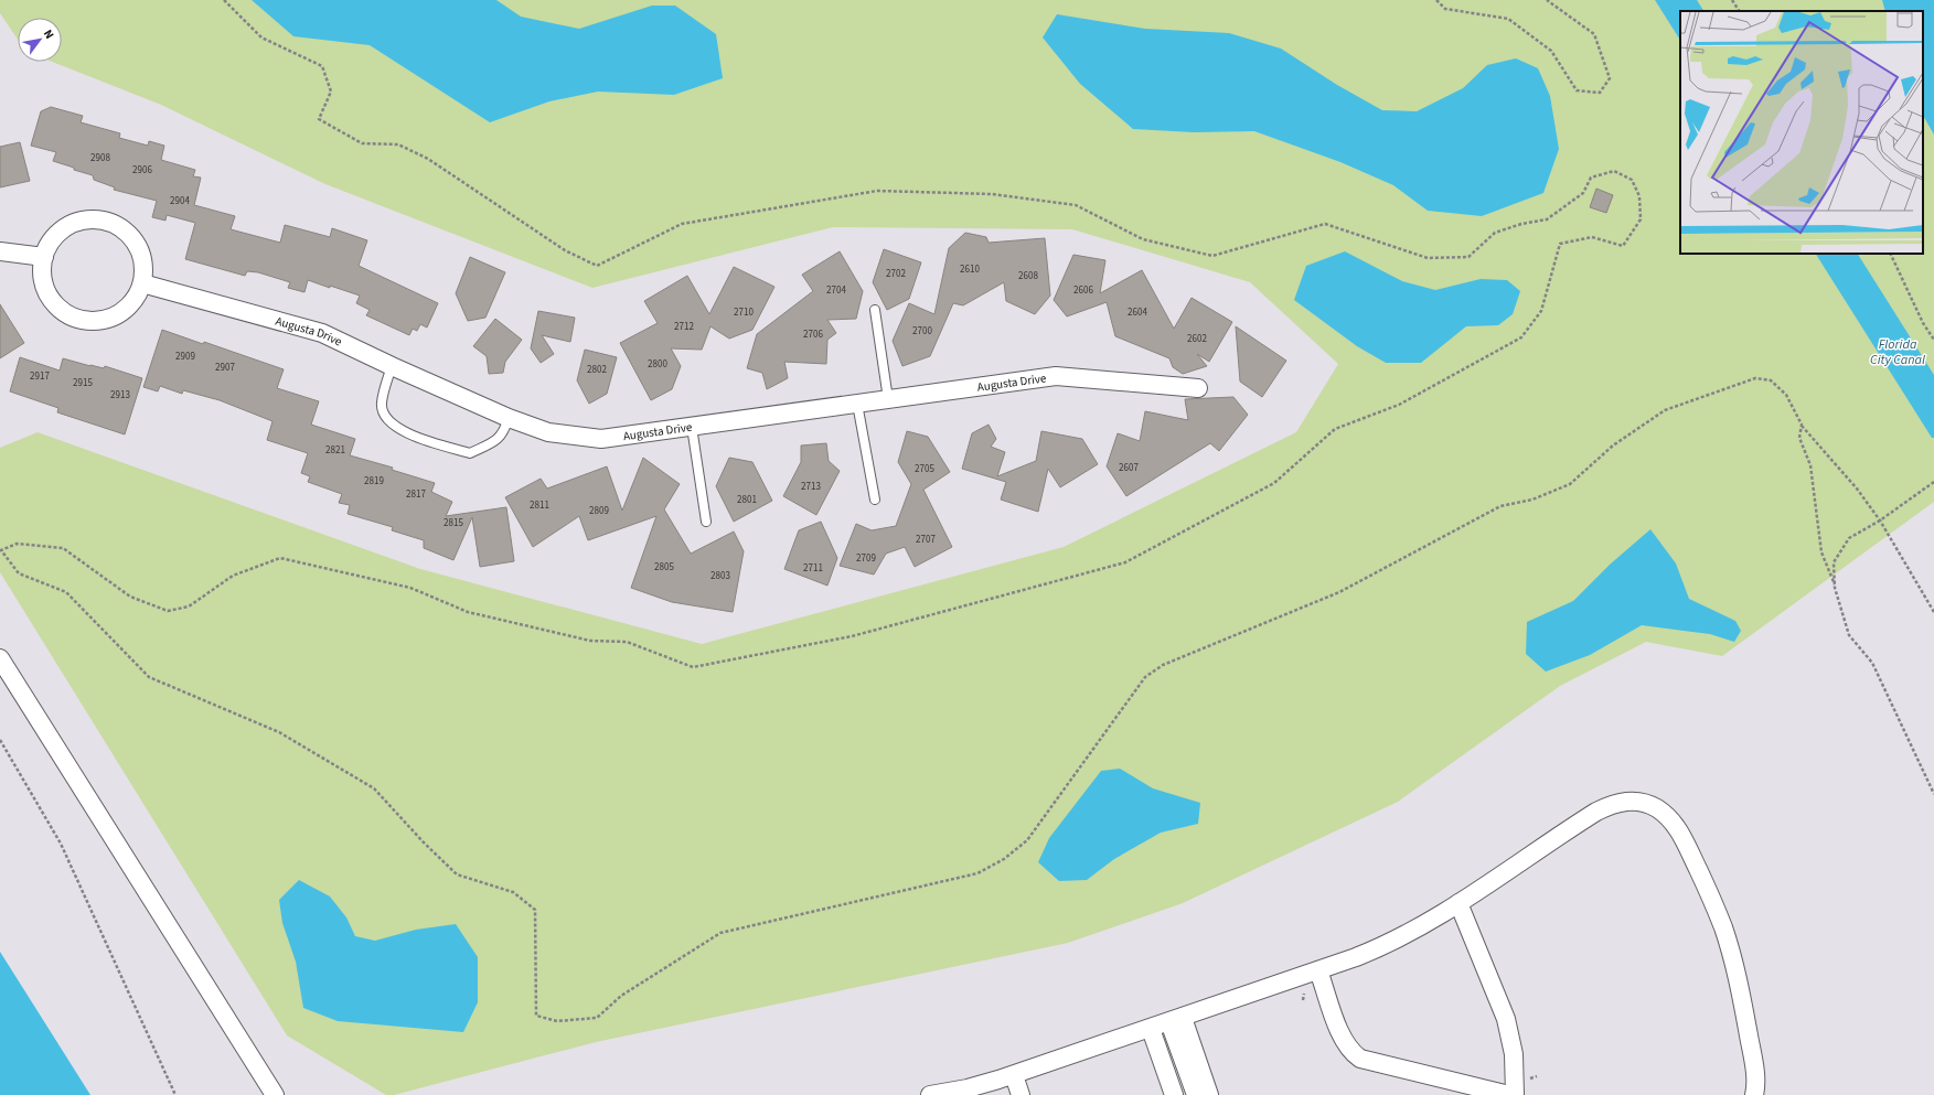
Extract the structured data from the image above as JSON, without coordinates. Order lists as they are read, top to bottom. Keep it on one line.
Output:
{"streets":{"street":["Augusta Drive"]},"water":["Florida City Canal"],"house_numbers":["2908","2906","2904","2610","2702","2608","2704","2606","2710","2604","2712","2700","2706","2602","2909","2800","2907","2802","2917","2915","2913","2821","2607","2705","2819","2713","2817","2801","2811","2809","2815","2707","2709","2805","2711","2803"],"north":"top right"}
